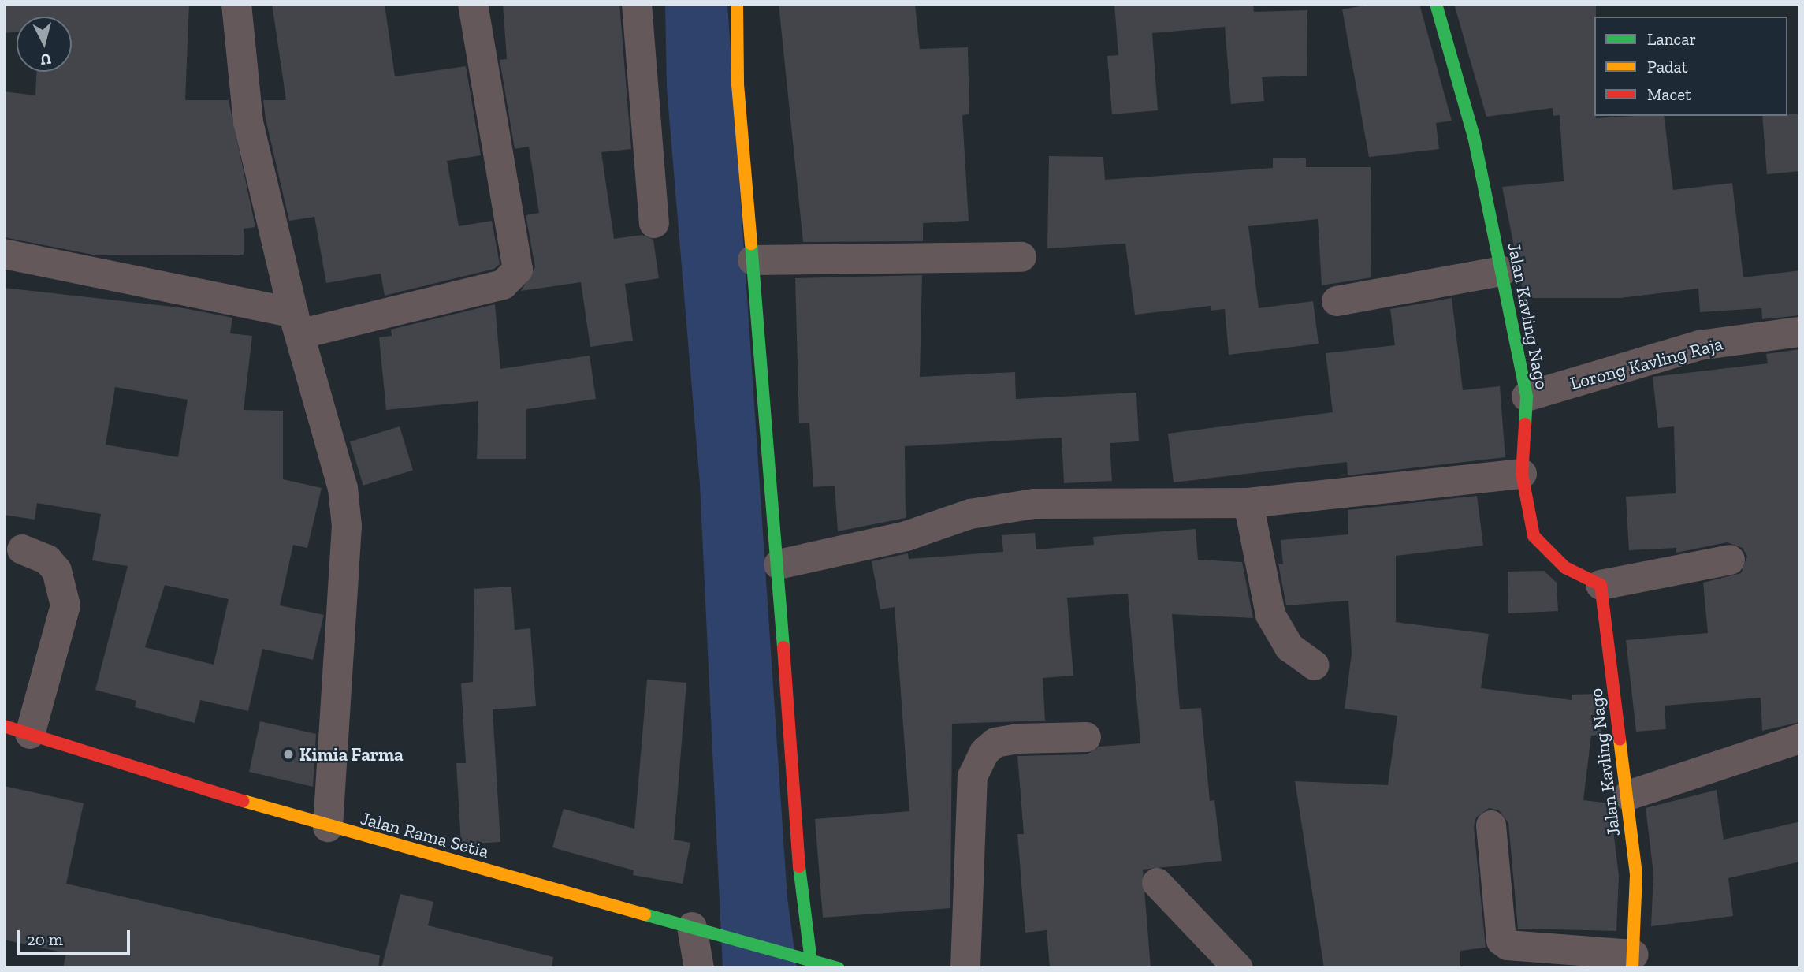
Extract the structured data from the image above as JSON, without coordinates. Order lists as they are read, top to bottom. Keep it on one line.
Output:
{"streets":{"street":["Jalan Kavling Nago","Lorong Kavling Raja","Jalan Rama Setia"]},"crossings":[["Jalan Kavling Nago","Lorong Kavling Raja"]],"places":["Kimia Farma"],"legend":["Lancar","Padat","Macet"],"scale_bar":"20 m","north":"bottom"}
